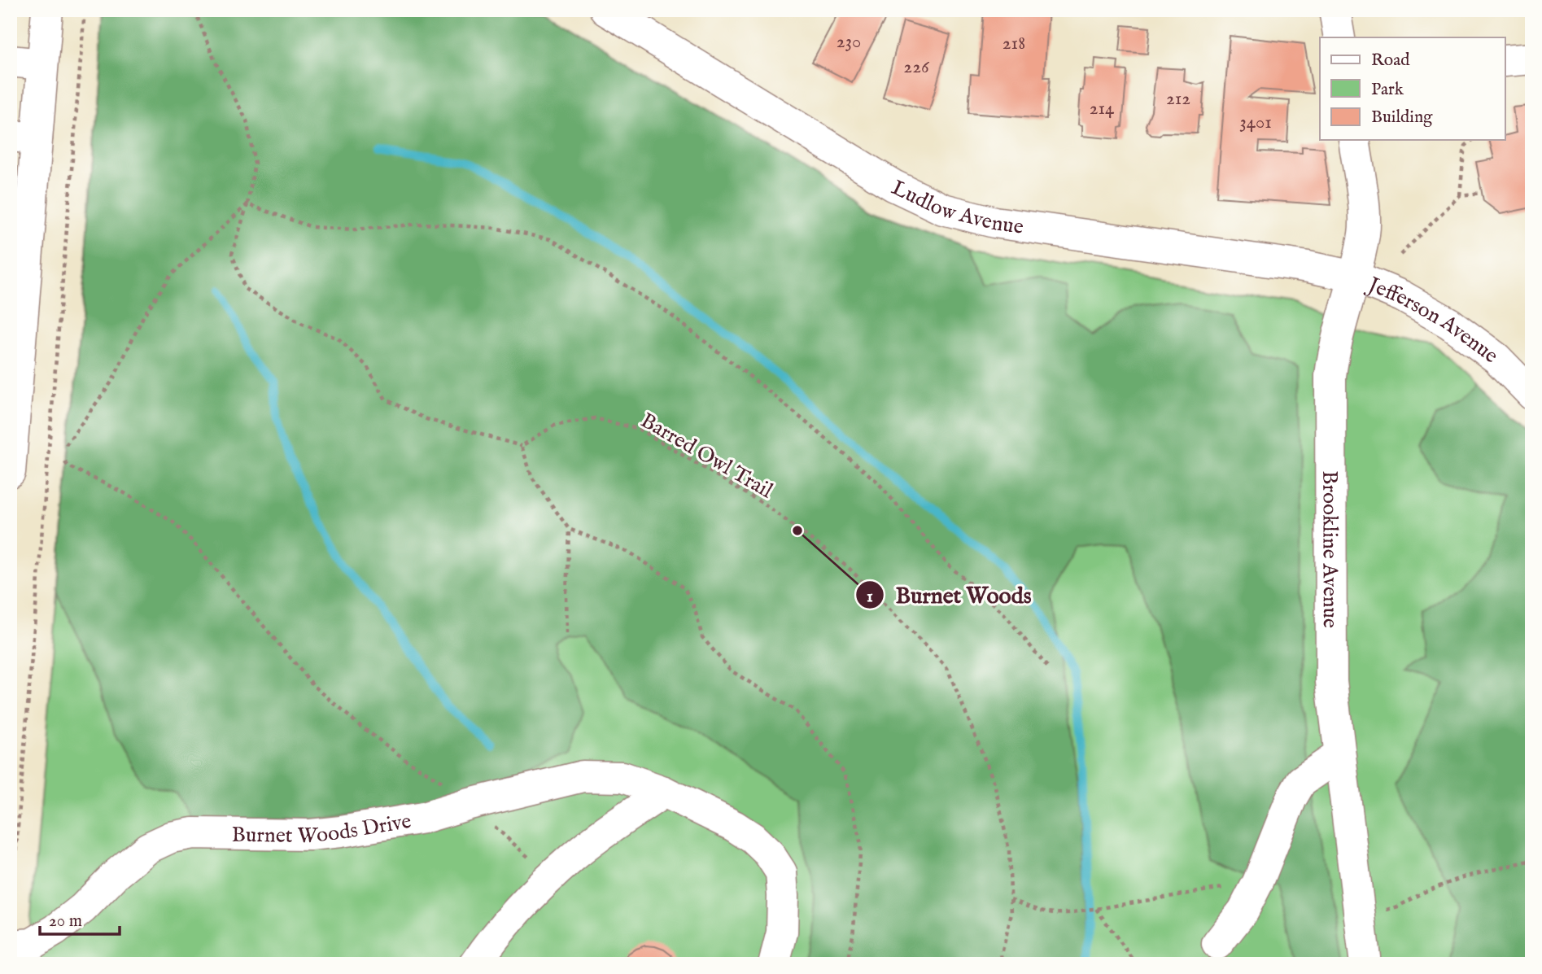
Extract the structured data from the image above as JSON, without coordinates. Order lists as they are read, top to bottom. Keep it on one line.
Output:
{"streets":{"street":["Ludlow Avenue","Jefferson Avenue","Brookline Avenue","Burnet Woods Drive"],"path":["Barred Owl Trail"]},"crossings":[["Ludlow Avenue","Jefferson Avenue"],["Ludlow Avenue","Brookline Avenue"],["Jefferson Avenue","Brookline Avenue"]],"places":["Burnet Woods"],"house_numbers":["230","218","226","212","214","3401"],"legend":["Road","Park","Building"],"scale_bar":"20 m"}
